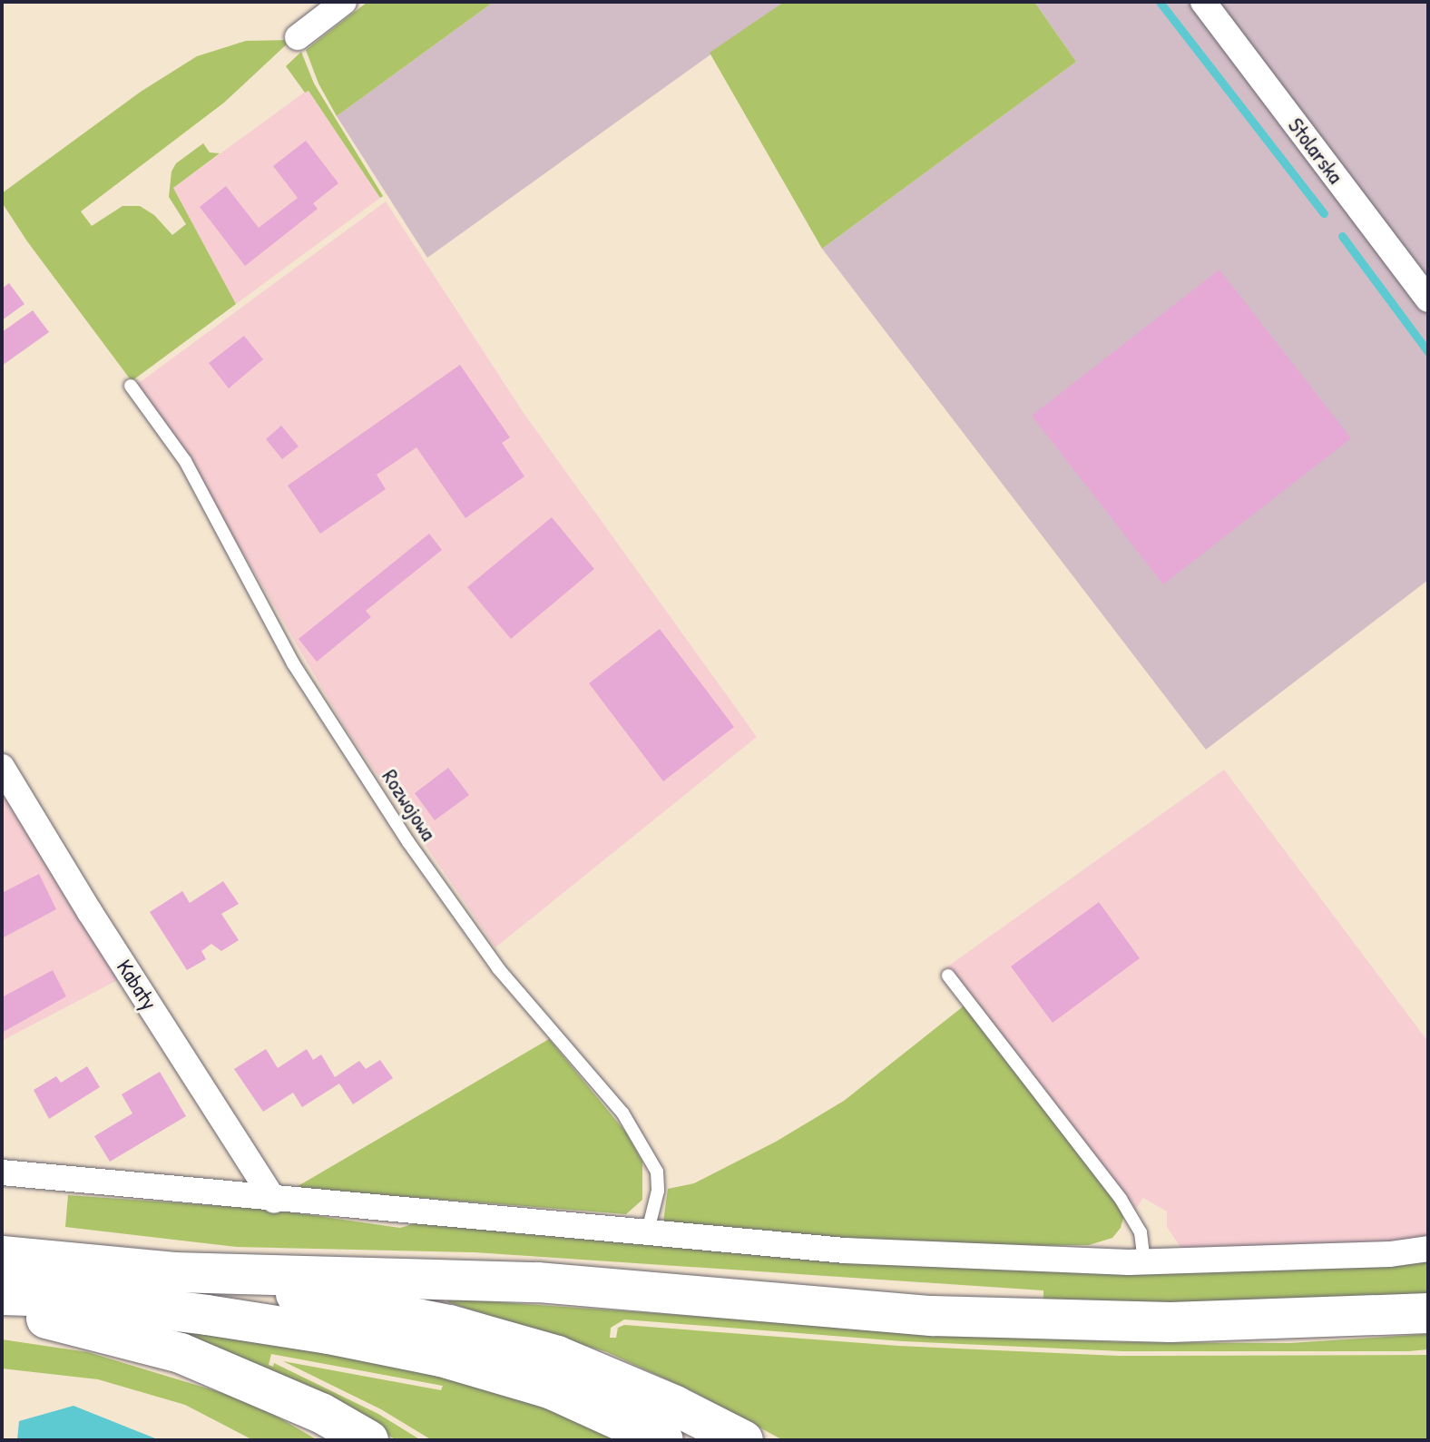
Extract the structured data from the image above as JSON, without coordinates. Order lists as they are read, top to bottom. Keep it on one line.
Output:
{"streets":{"street":["Stolarska","Kabaty"],"lane":["Rozwojowa"]}}
